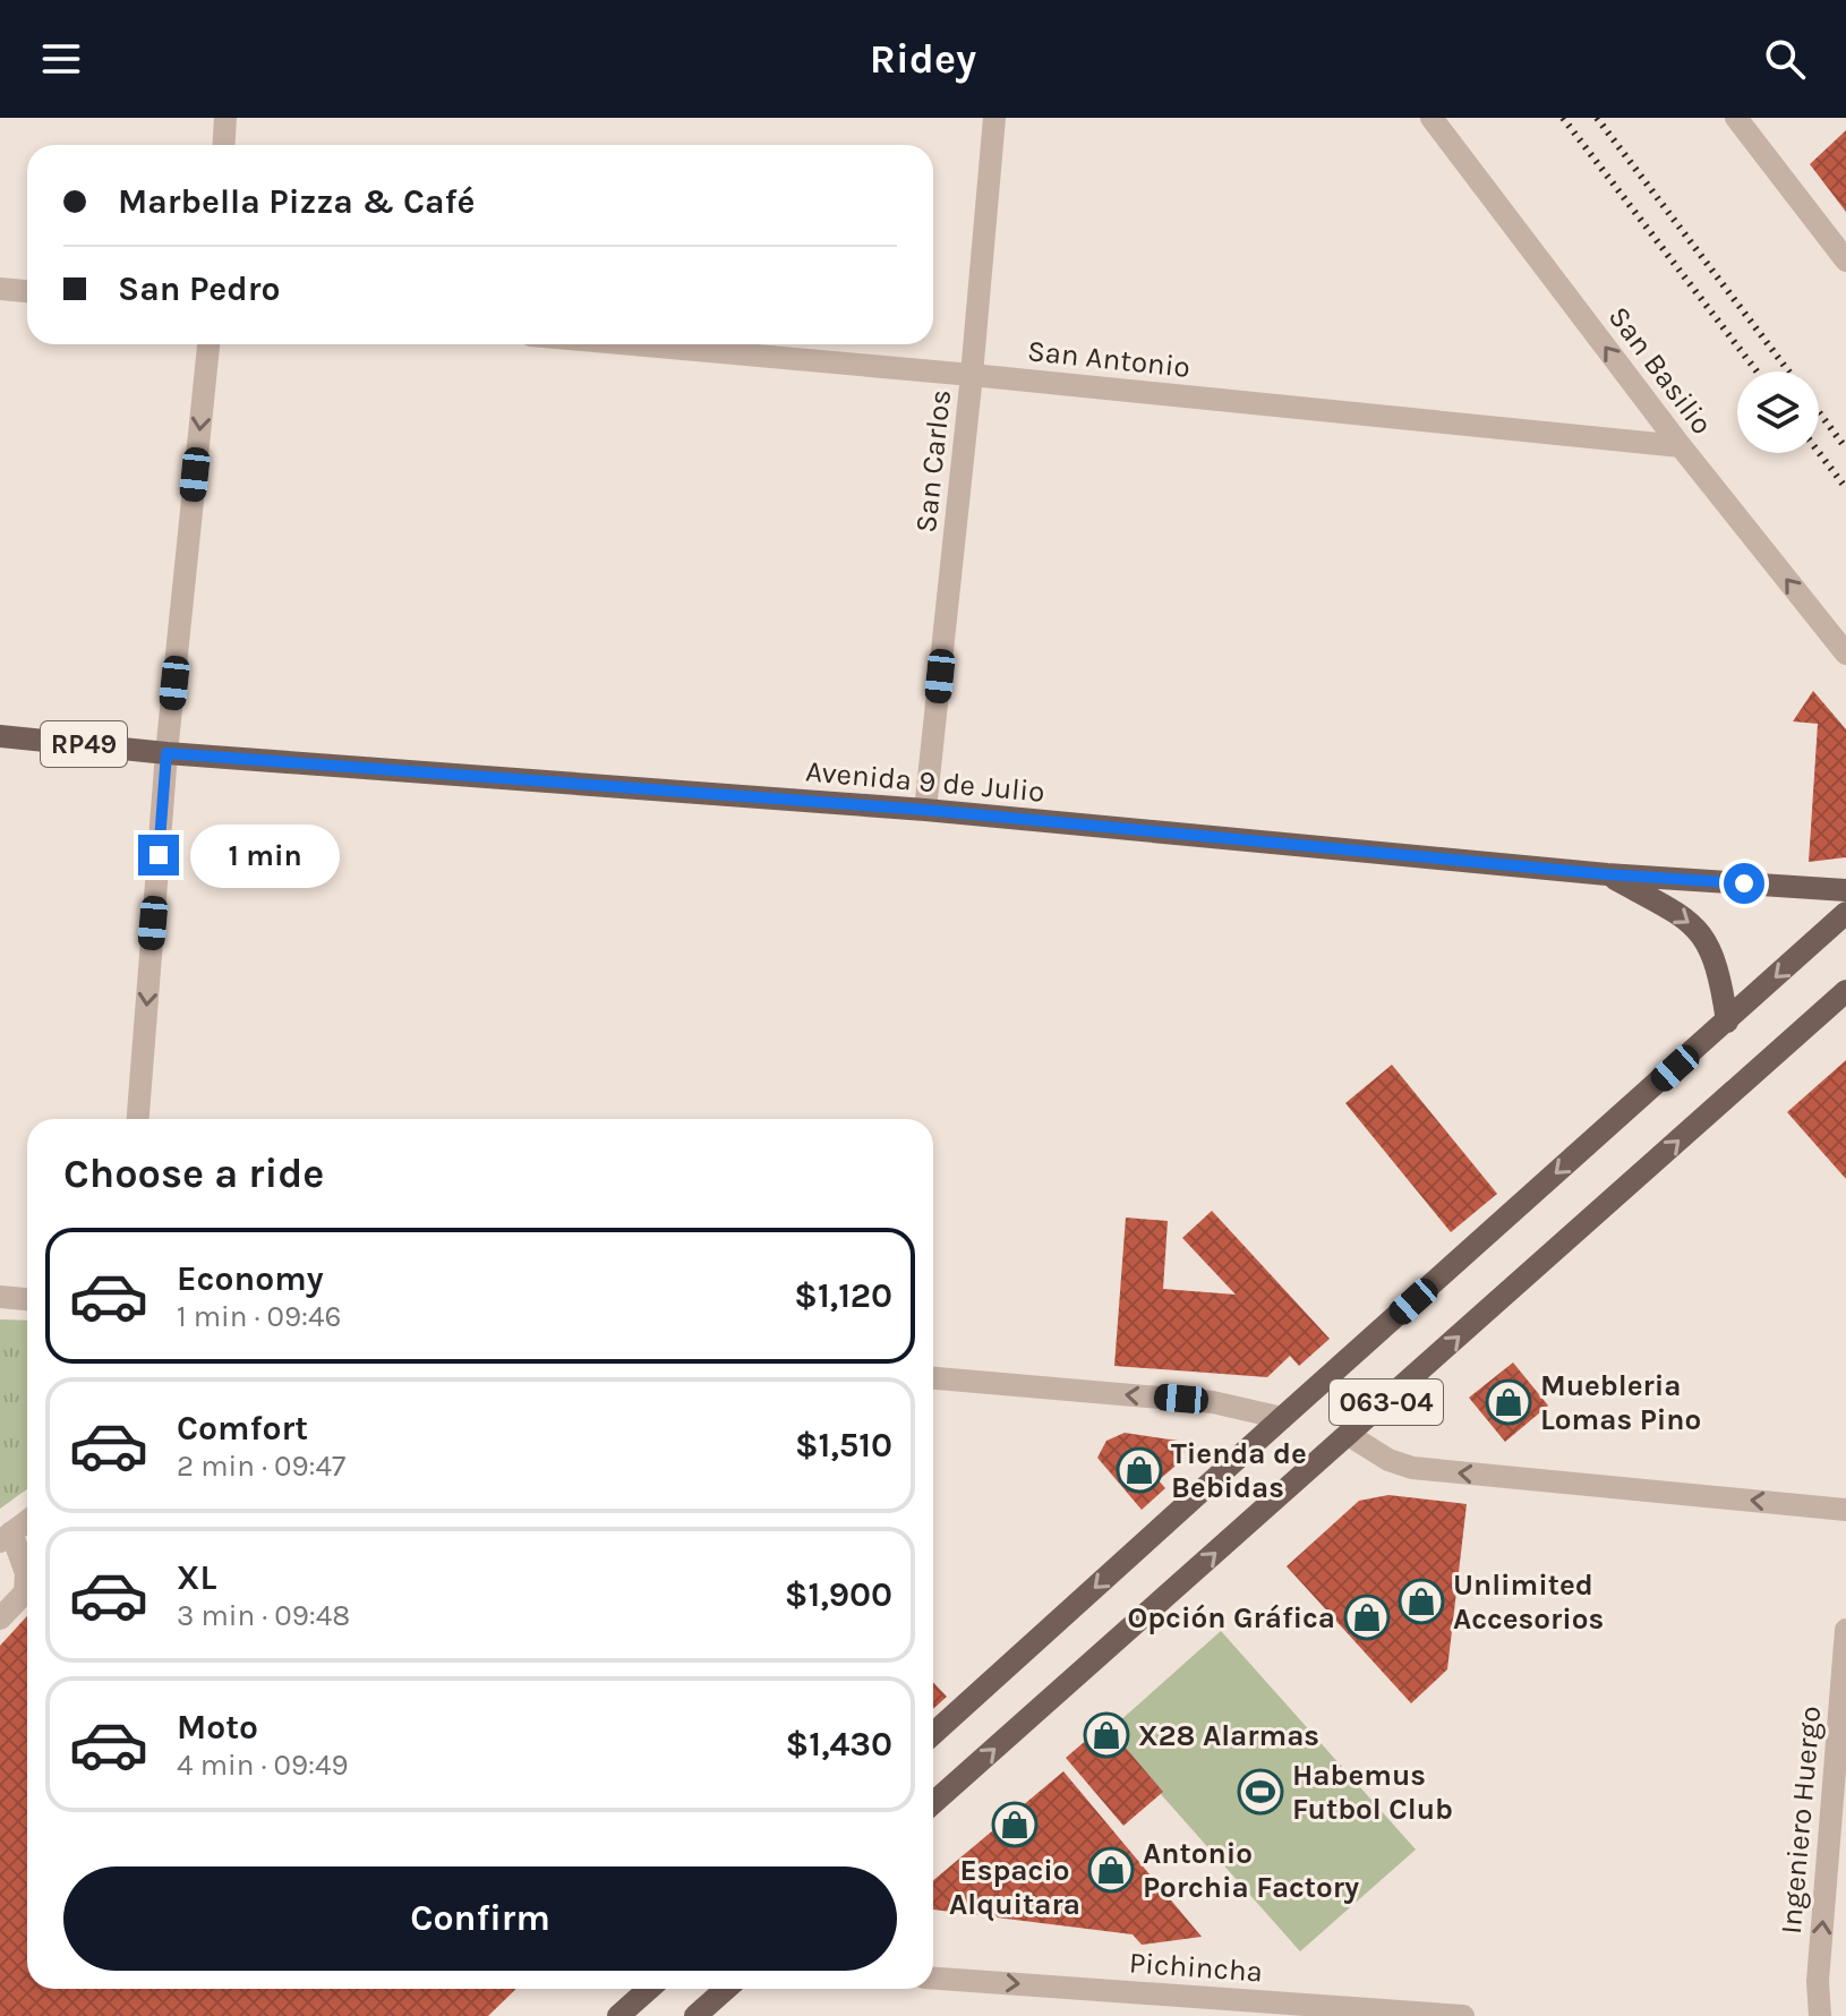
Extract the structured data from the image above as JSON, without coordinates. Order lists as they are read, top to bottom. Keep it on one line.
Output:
{"streets":{"main road":["RP49","Avenida 9 de Julio","063-04"],"street":["San Antonio","San Basilio","San Carlos","Ingeniero Huergo","Pichincha"]},"crossings":[["San Antonio","San Basilio"],["San Antonio","San Carlos"],["San Carlos","Avenida 9 de Julio"],["RP49","Avenida 9 de Julio"],["RP49","063-04"]],"one_way":["San Basilio","Ingeniero Huergo","Pichincha"],"places":{"shop":["Muebleria Lomas Pino","Tienda de Bebidas","Unlimited Accesorios","Opción Gráfica","X28 Alarmas","Espacio Alquitara","Antonio Porchia Factory"],"sports":["Habemus Futbol Club"]},"page":{"header":"Ridey","banner":["Marbella Pizza & Café","San Pedro"],"bubble":"1 min","heading":"Choose a ride","list":[{"name":"Economy","note":"1 min · 09:46","value":"$1,120"},{"name":"Comfort","note":"2 min · 09:47","value":"$1,510"},{"name":"XL","note":"3 min · 09:48","value":"$1,900"},{"name":"Moto","note":"4 min · 09:49","value":"$1,430"}],"buttons":"Confirm"}}
